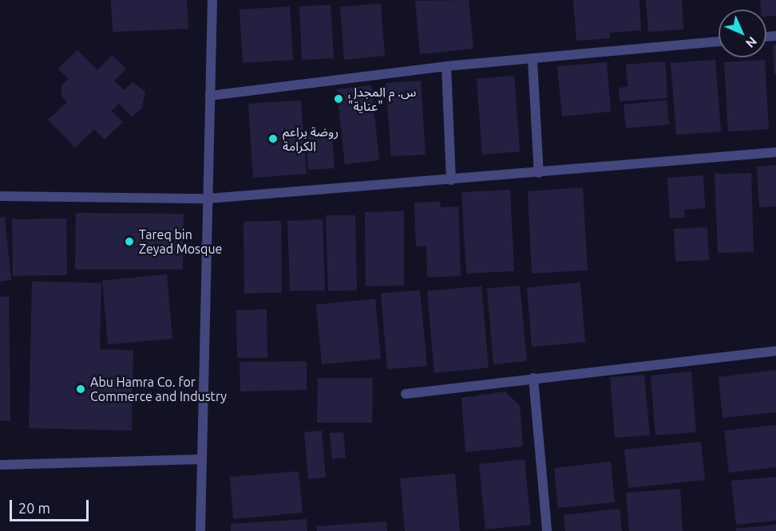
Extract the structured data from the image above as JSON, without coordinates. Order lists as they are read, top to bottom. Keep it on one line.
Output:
{"places":["س. م المجدل \"عناية\"","روضة براعم الكرامة","Tareq bin Zeyad Mosque","Abu Hamra Co. for Commerce and Industry"],"scale_bar":"20 m","north":"bottom right"}
